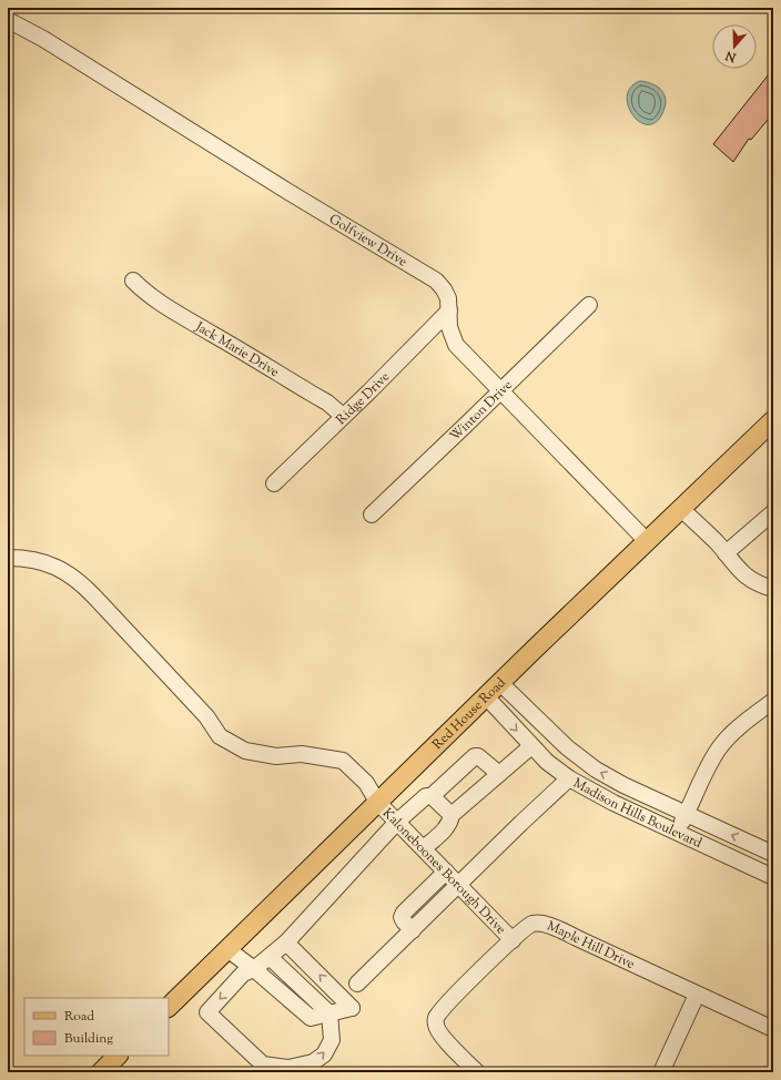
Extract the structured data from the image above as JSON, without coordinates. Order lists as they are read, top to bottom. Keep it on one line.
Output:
{"streets":{"main road":["Red House Road"],"street":["Golfview Drive","Jack Marie Drive","Ridge Drive","Winton Drive","Madison Hills Boulevard","Kaloneboones Borough Drive","Maple Hill Drive"]},"crossings":[["Golfview Drive","Ridge Drive"],["Golfview Drive","Winton Drive"],["Golfview Drive","Red House Road"],["Jack Marie Drive","Ridge Drive"],["Red House Road","Madison Hills Boulevard"],["Red House Road","Kaloneboones Borough Drive"],["Madison Hills Boulevard","Kaloneboones Borough Drive"],["Kaloneboones Borough Drive","Maple Hill Drive"]],"legend":["Road","Building"],"north":"bottom"}
